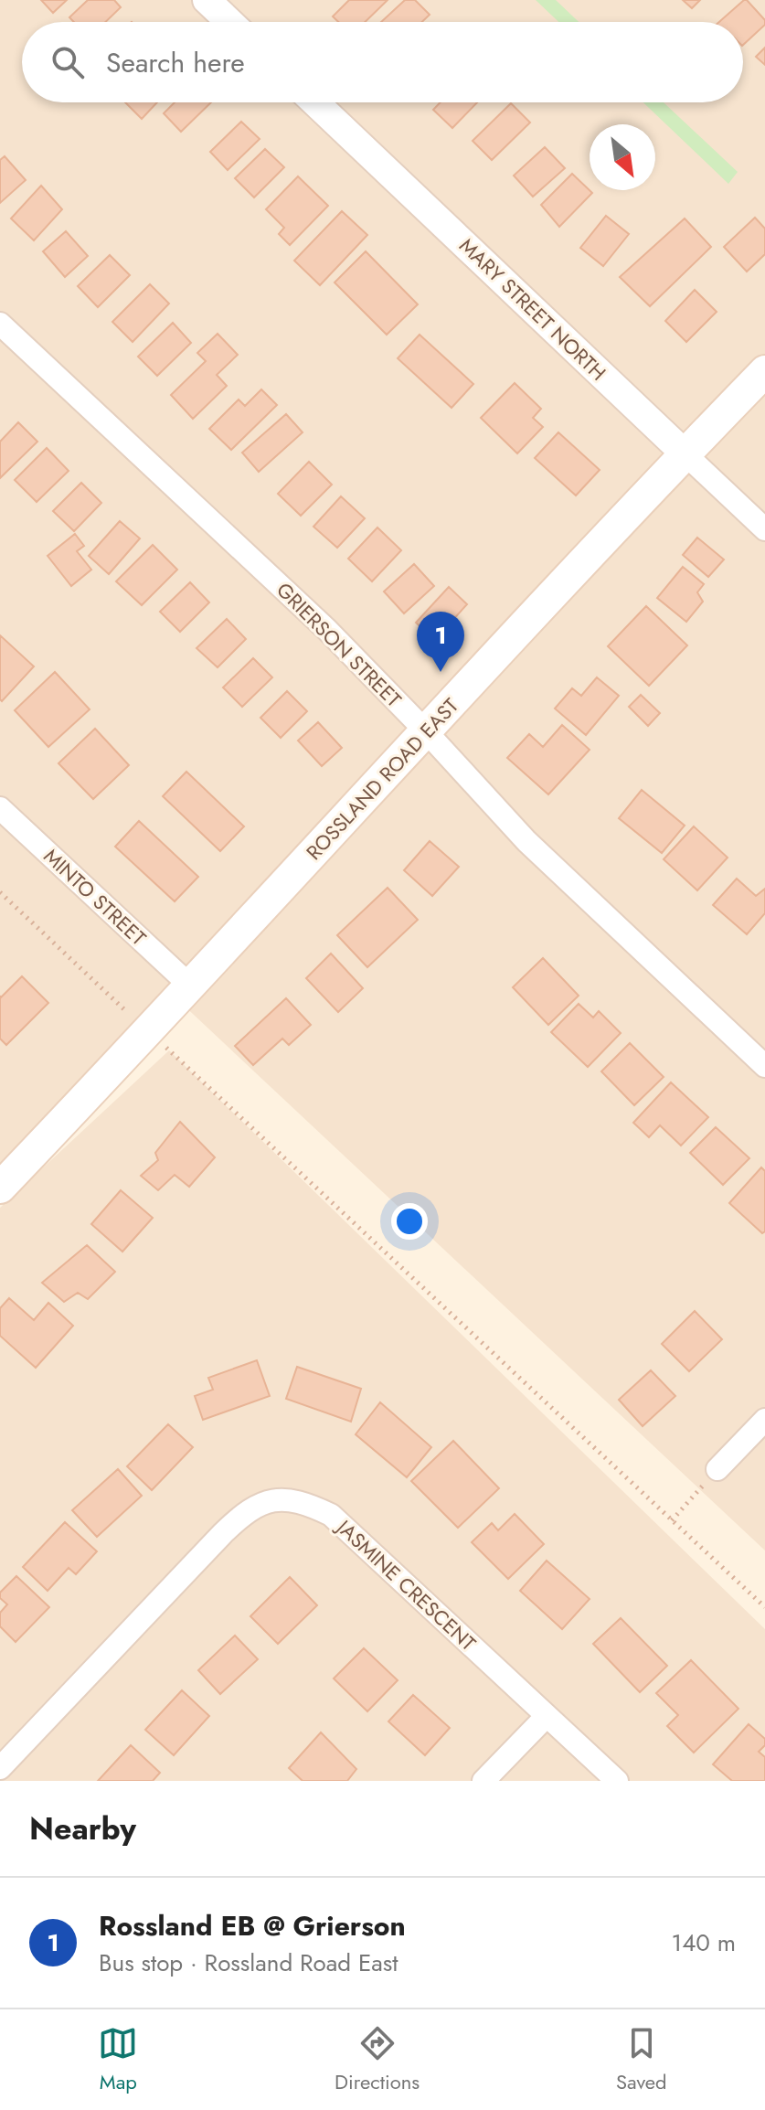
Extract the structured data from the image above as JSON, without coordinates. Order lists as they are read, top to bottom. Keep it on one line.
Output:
{"streets":{"main road":["ROSSLAND ROAD EAST"],"street":["MARY STREET NORTH","GRIERSON STREET","MINTO STREET","JASMINE CRESCENT"]},"crossings":[["MARY STREET NORTH","ROSSLAND ROAD EAST"],["GRIERSON STREET","ROSSLAND ROAD EAST"],["ROSSLAND ROAD EAST","MINTO STREET"]],"north":"bottom right","page":{"search":"Search here","pins":"1","heading":"Nearby","list":[{"mark":"1","name":"Rossland EB @ Grierson","note":"Bus stop · Rossland Road East","value":"140 m"}],"nav":["Map","Directions","Saved"]}}
